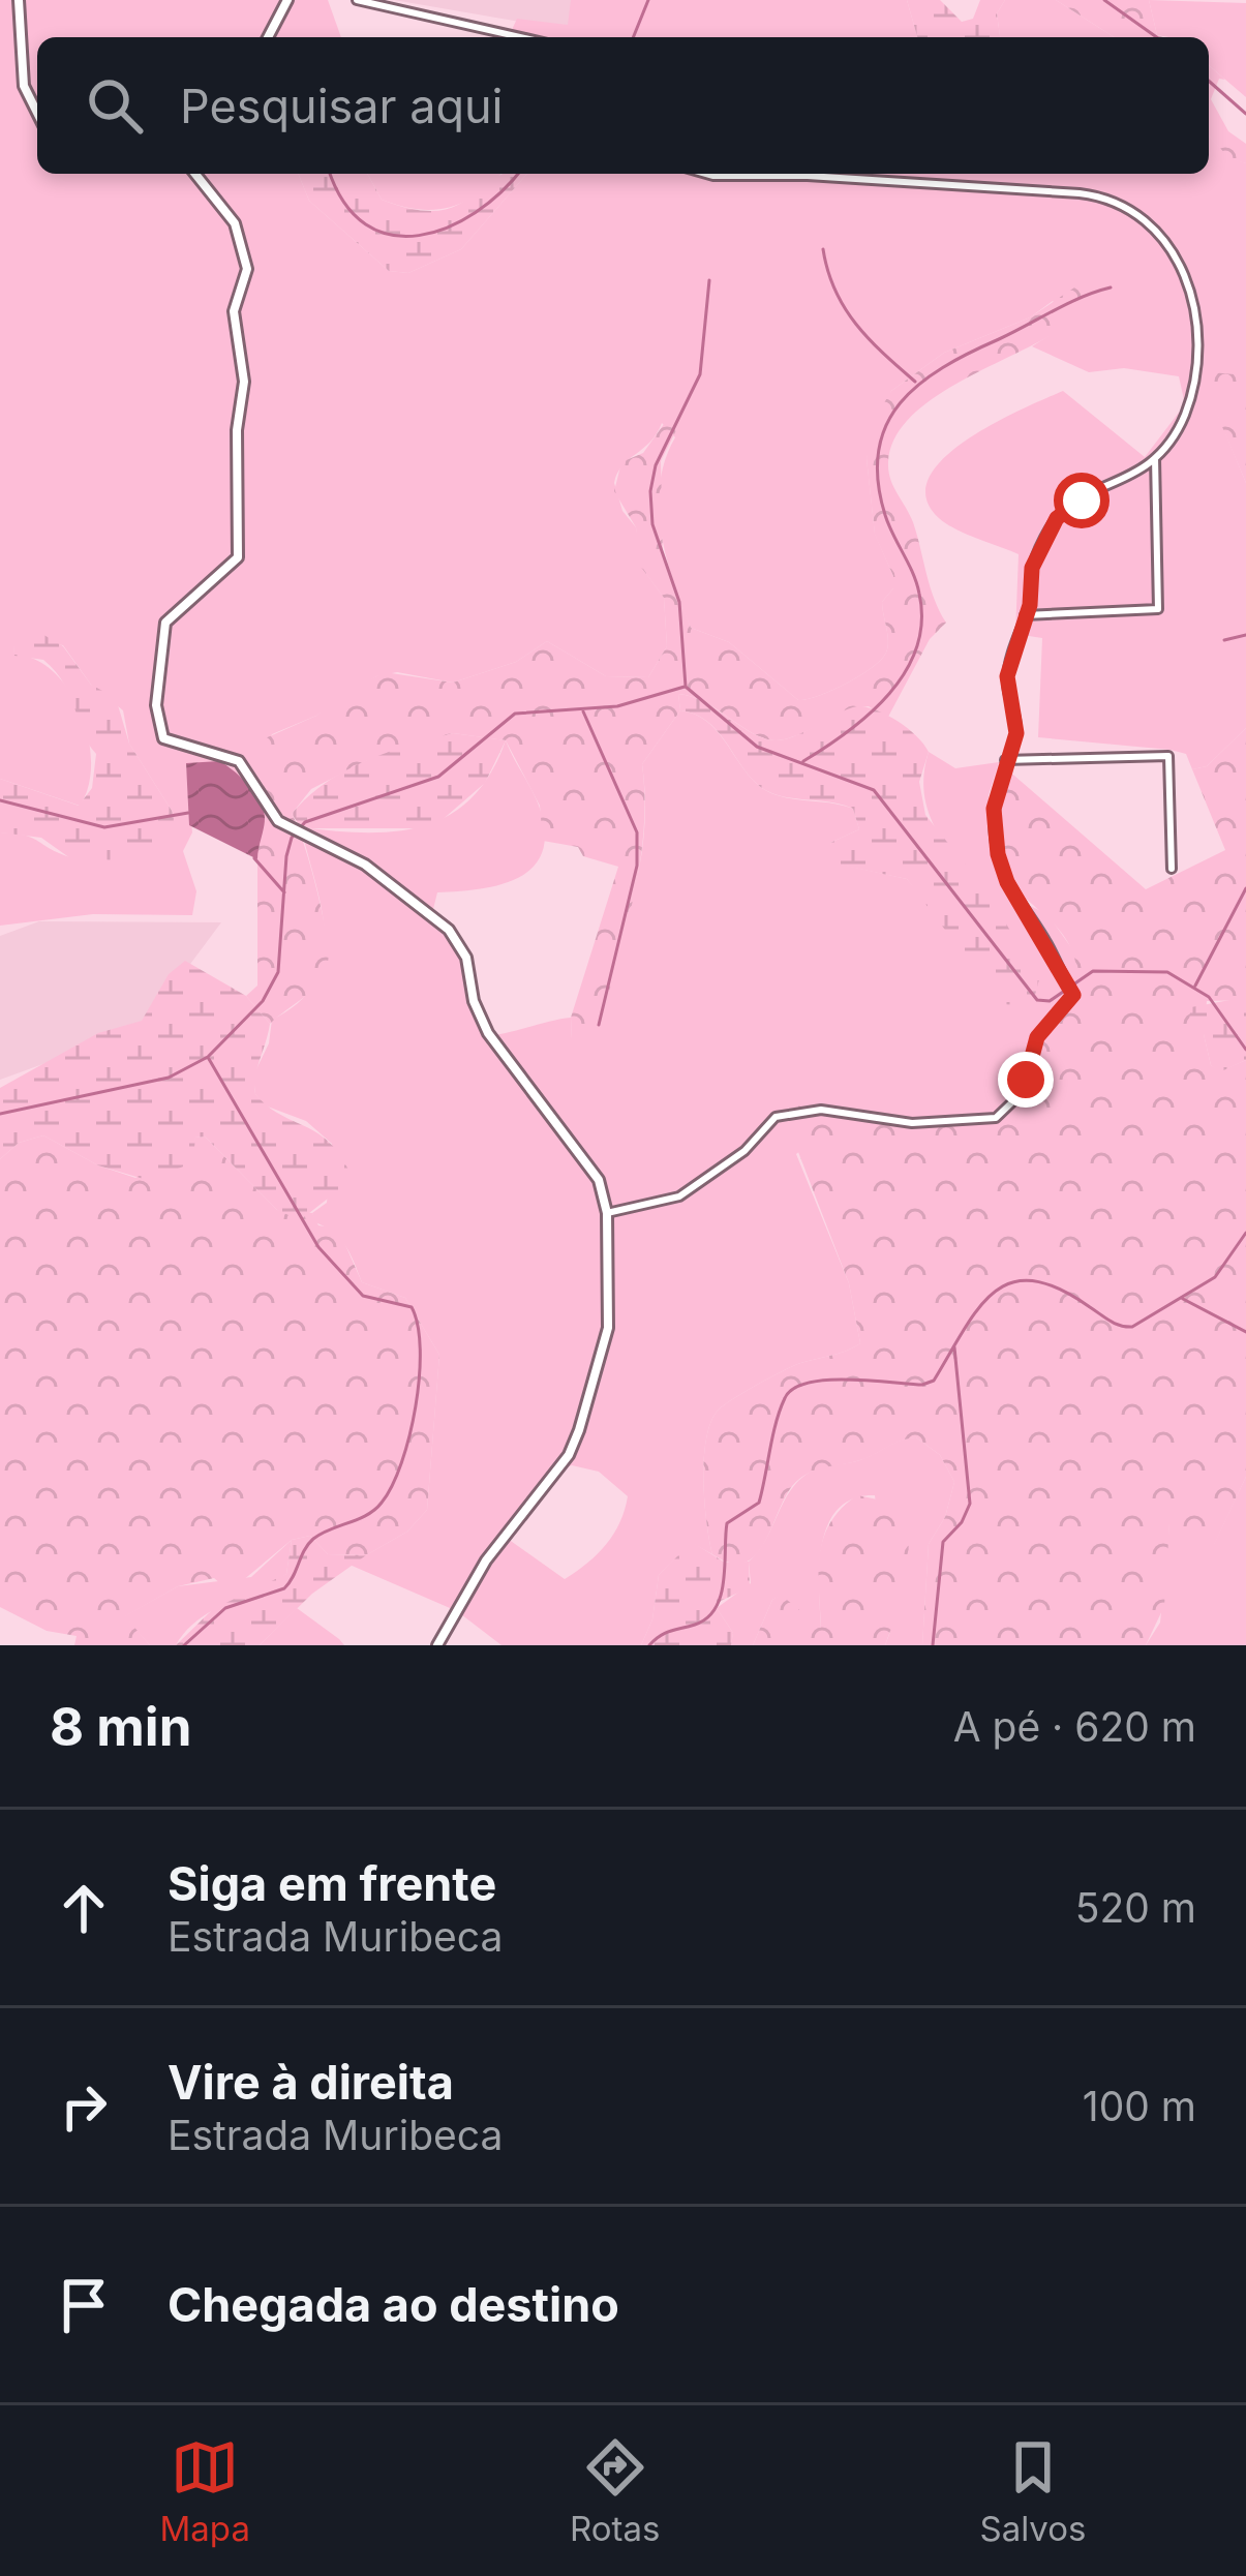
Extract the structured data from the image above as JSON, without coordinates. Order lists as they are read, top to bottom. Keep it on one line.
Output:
{"page":{"search":"Pesquisar aqui","heading":["8 min","A pé · 620 m"],"list":[["Siga em frente","Estrada Muribeca","520 m"],["Vire à direita","Estrada Muribeca","100 m"],"Chegada ao destino"],"nav":["Mapa","Rotas","Salvos"]}}
